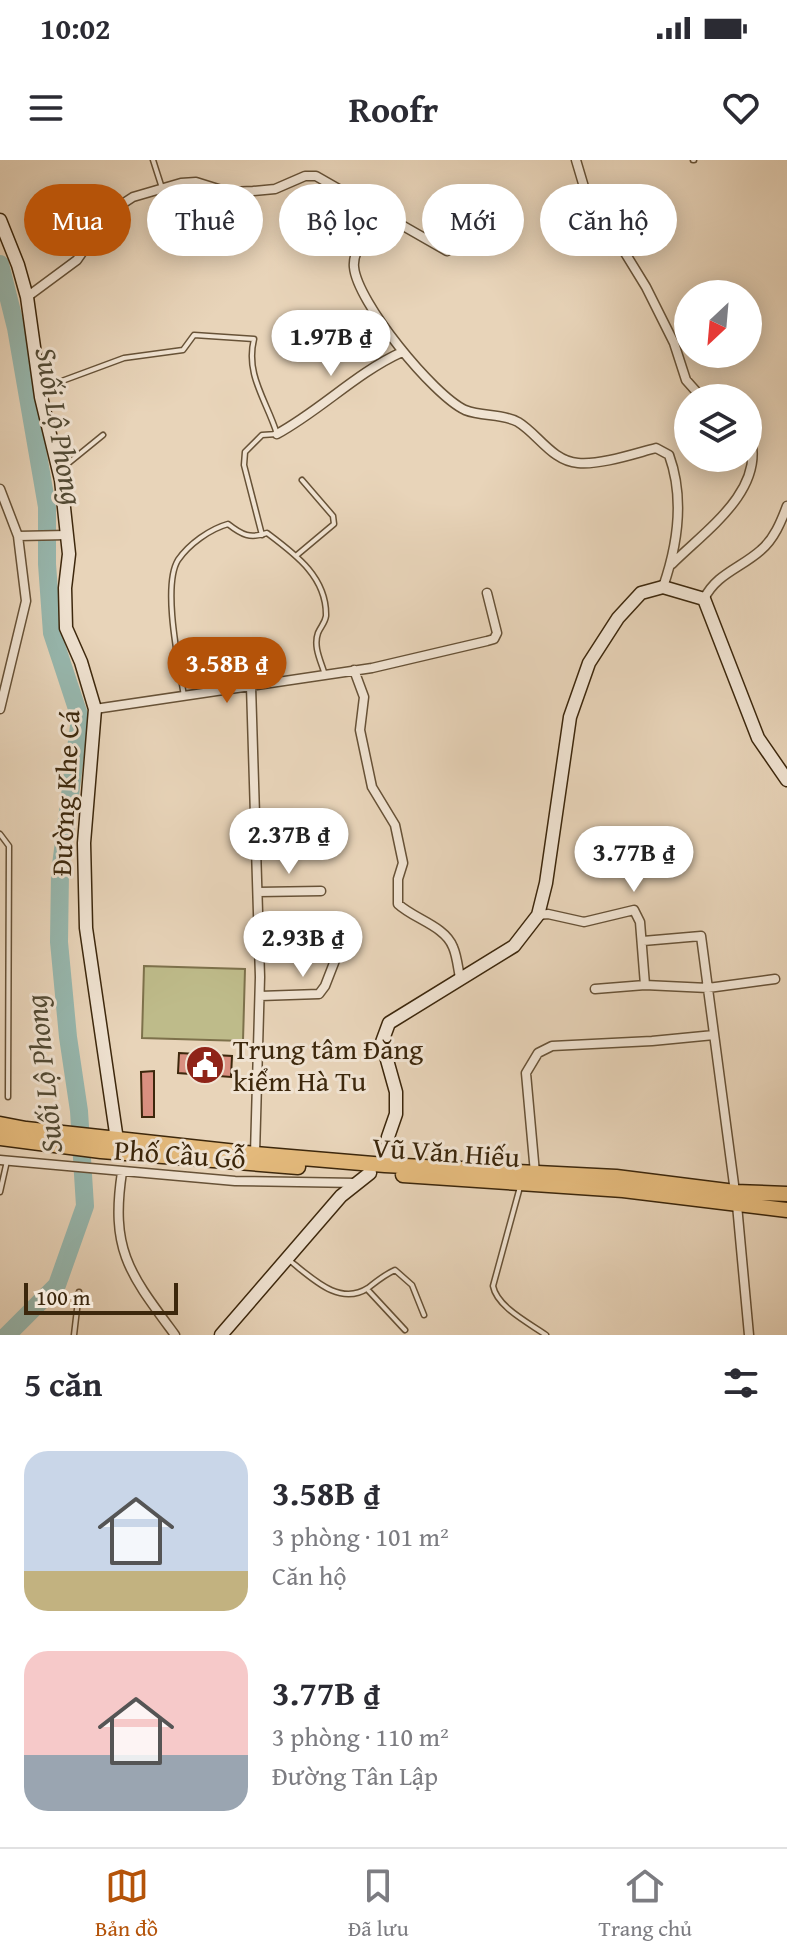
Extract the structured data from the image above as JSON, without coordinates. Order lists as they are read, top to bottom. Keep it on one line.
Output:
{"streets":{"main road":["Vũ Văn Hiếu"],"street":["Đường Khe Cá","Phố Cầu Gỗ"]},"crossings":[["Đường Khe Cá","Vũ Văn Hiếu"]],"water":["Suối Lộ Phong"],"places":{"public building":["Trung tâm Đăng kiểm Hà Tu"]},"scale_bar":"100 m","north":"bottom left","page":{"status":"10:02","header":"Roofr","chip":["Mua","Thuê","Bộ lọc","Mới","Căn hộ"],"price":["1.97B ₫","3.58B ₫","2.37B ₫","3.77B ₫","2.93B ₫"],"scale":"100 m","heading":"5 căn","list":[{"name":"3.58B ₫","note":"3 phòng · 101 m² · Căn hộ"},{"name":"3.77B ₫","note":"3 phòng · 110 m² · Đường Tân Lập"}],"tabs":["Bản đồ","Đã lưu","Trang chủ"]}}
